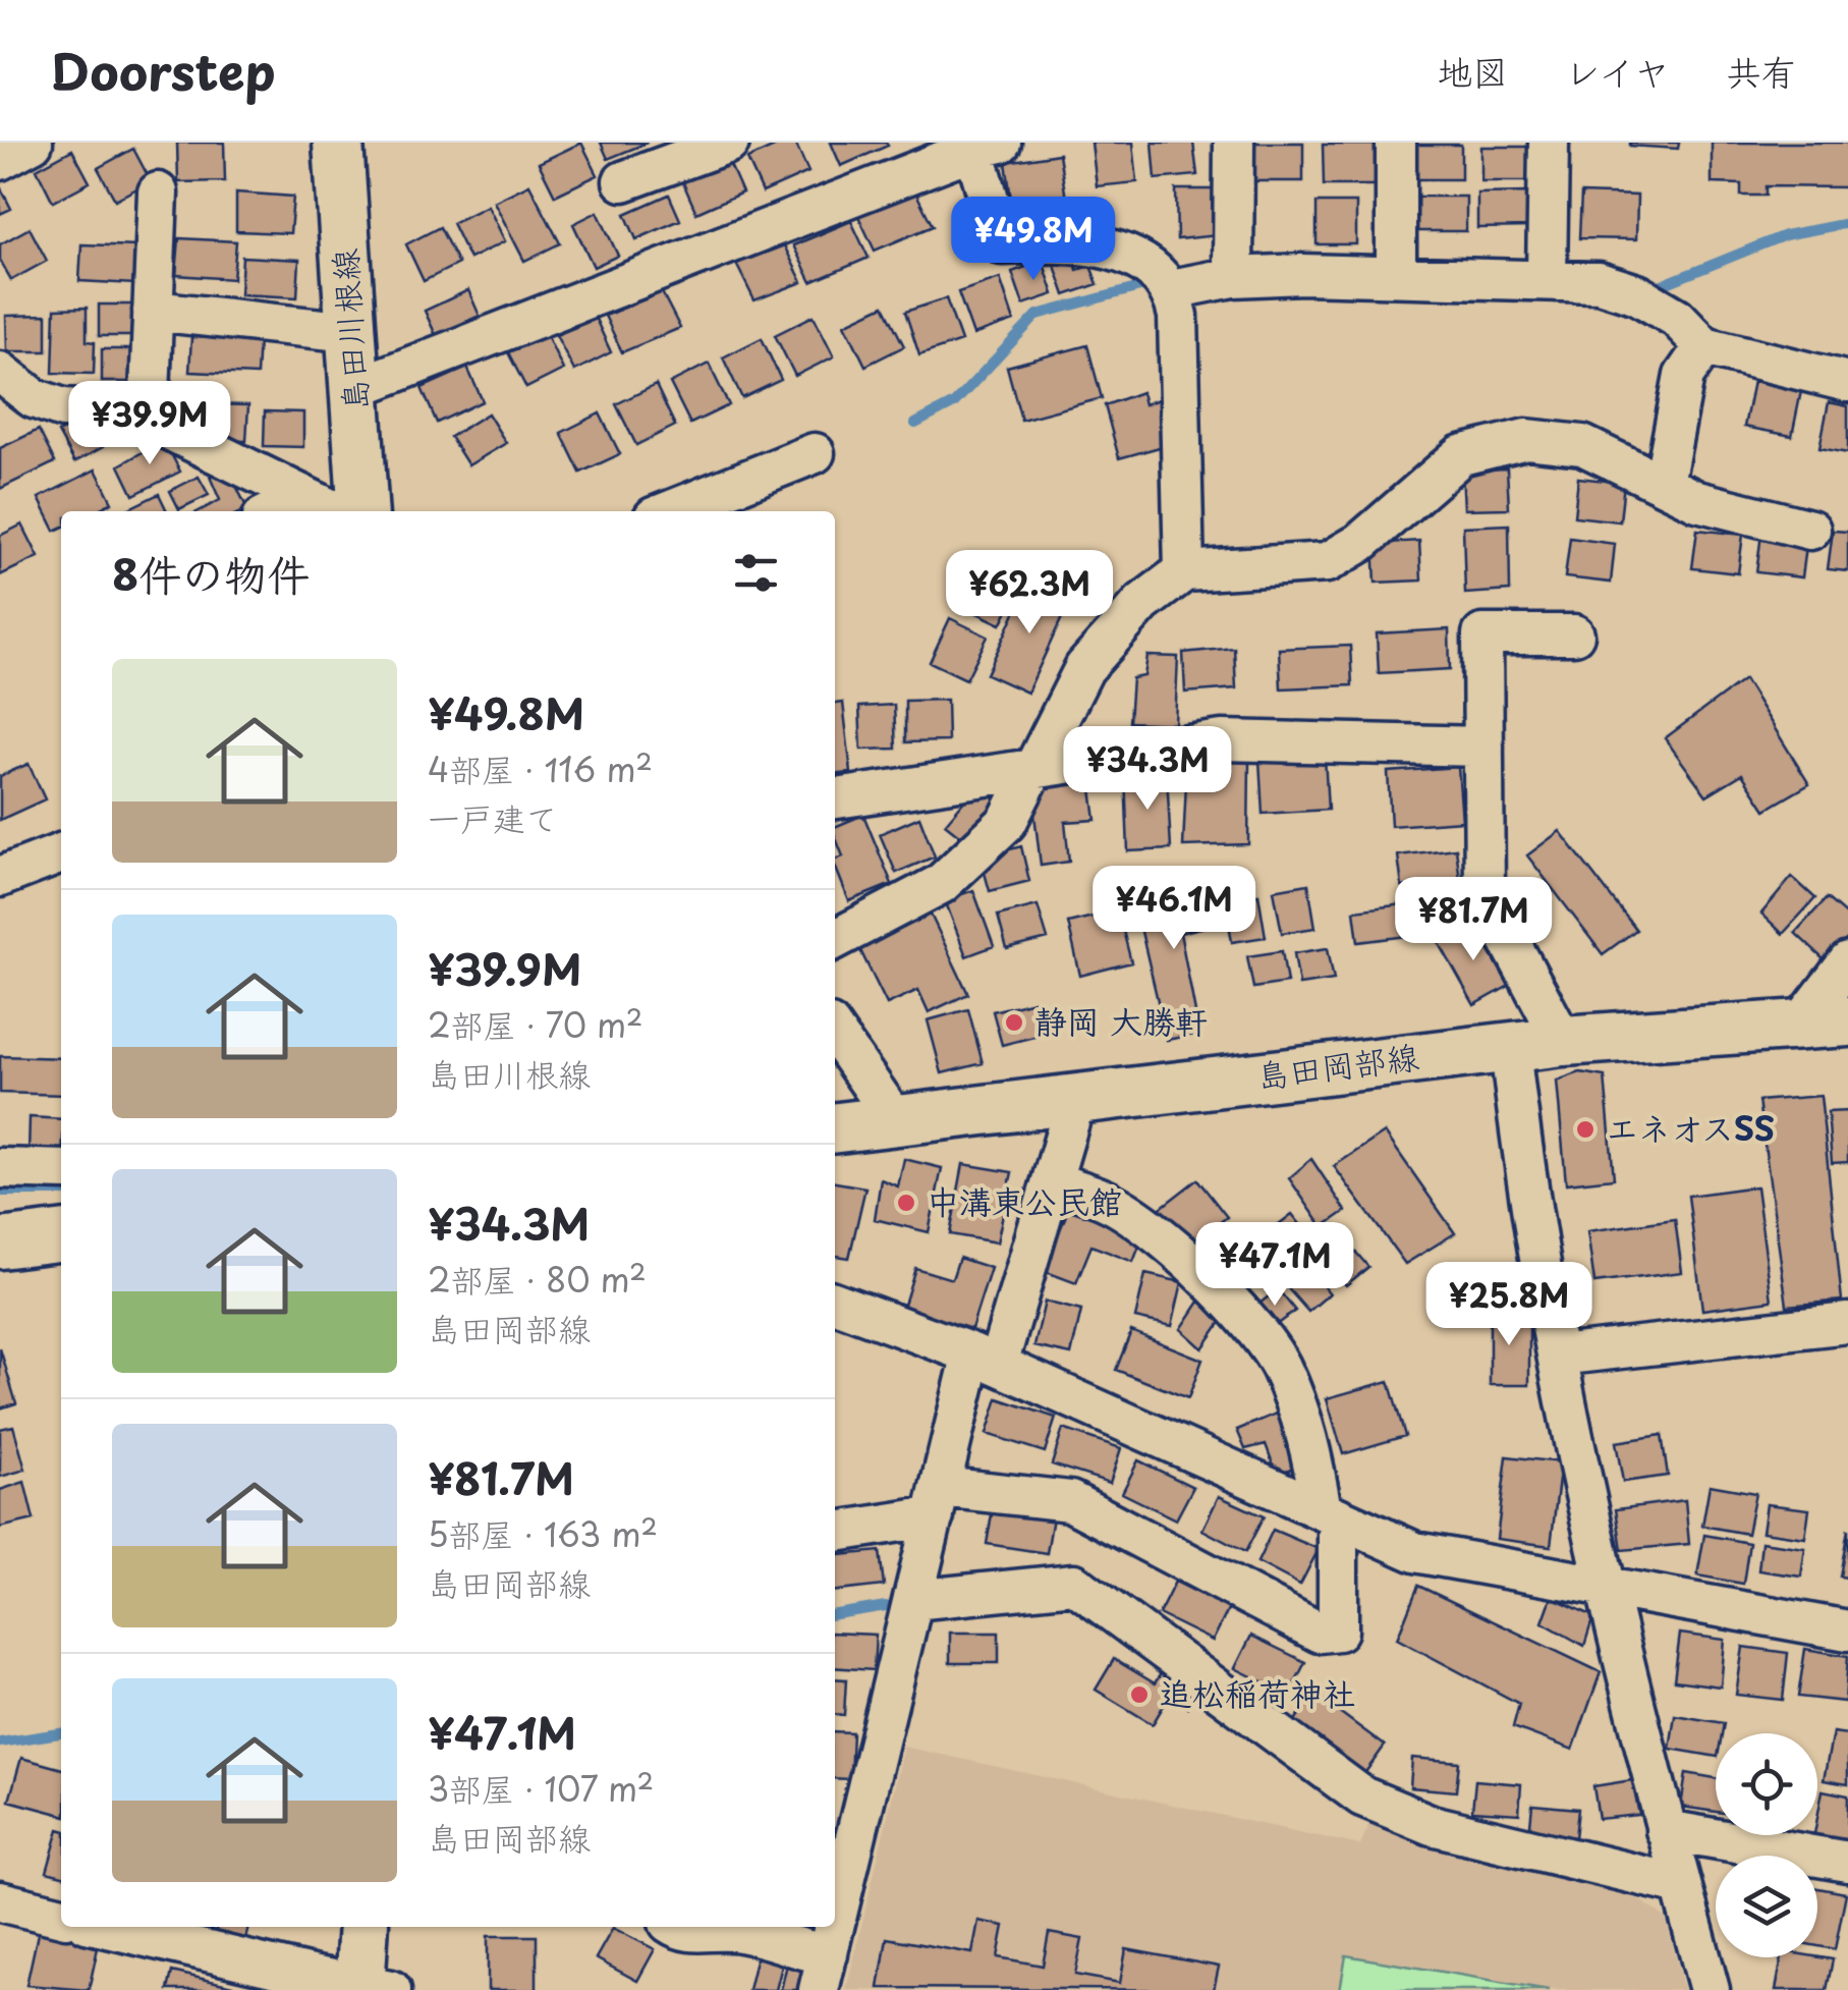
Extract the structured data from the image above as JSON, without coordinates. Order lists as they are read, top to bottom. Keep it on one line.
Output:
{"streets":{"main road":["島田川根線","島田岡部線"]},"places":["静岡 大勝軒","エネオスSS","中溝東公民館","追松稲荷神社"],"page":{"header":"Doorstep","nav":["地図","レイヤ","共有"],"price":["¥49.8M","¥39.9M","¥62.3M","¥34.3M","¥46.1M","¥81.7M","¥47.1M","¥25.8M"],"heading":"8件の物件","list":[{"name":"¥49.8M","note":"4部屋 · 116 m² · 一戸建て"},{"name":"¥39.9M","note":"2部屋 · 70 m² · 島田川根線"},{"name":"¥34.3M","note":"2部屋 · 80 m² · 島田岡部線"},{"name":"¥81.7M","note":"5部屋 · 163 m² · 島田岡部線"},{"name":"¥47.1M","note":"3部屋 · 107 m² · 島田岡部線"}]}}
